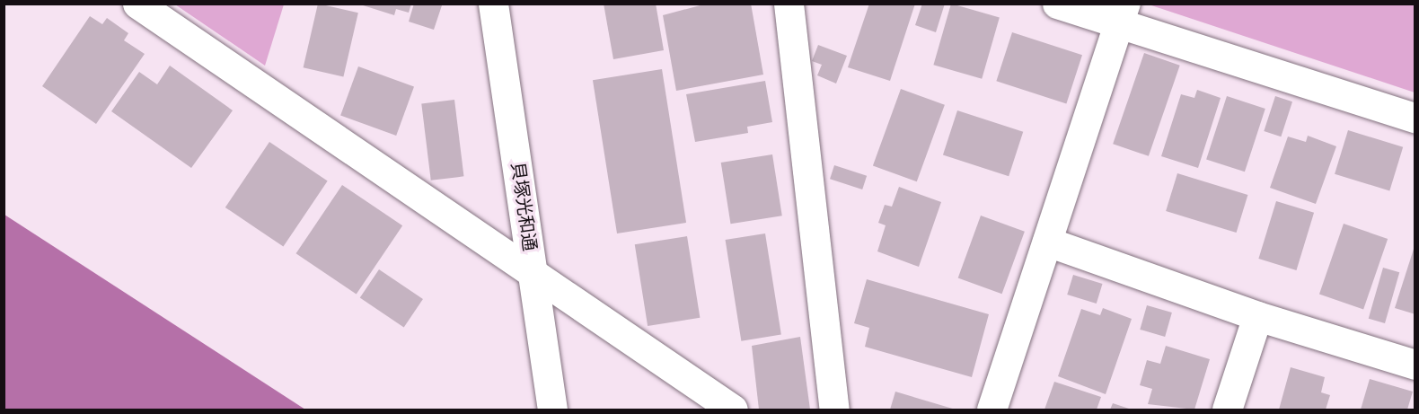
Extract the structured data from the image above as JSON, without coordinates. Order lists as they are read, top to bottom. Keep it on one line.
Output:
{"streets":{"street":["貝塚光和通"]}}
